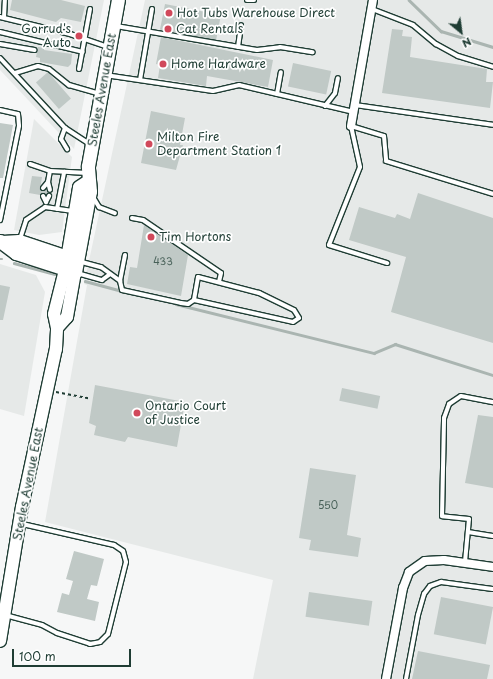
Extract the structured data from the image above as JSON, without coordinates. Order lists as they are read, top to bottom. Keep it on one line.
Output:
{"streets":{"main road":["Steeles Avenue East"]},"places":["Hot Tubs Warehouse Direct","Cat Rentals","Gorrud's Auto","Home Hardware","Milton Fire Department Station 1","Tim Hortons","Ontario Court of Justice"],"house_numbers":["433","550"],"scale_bar":"100 m","north":"bottom right"}
